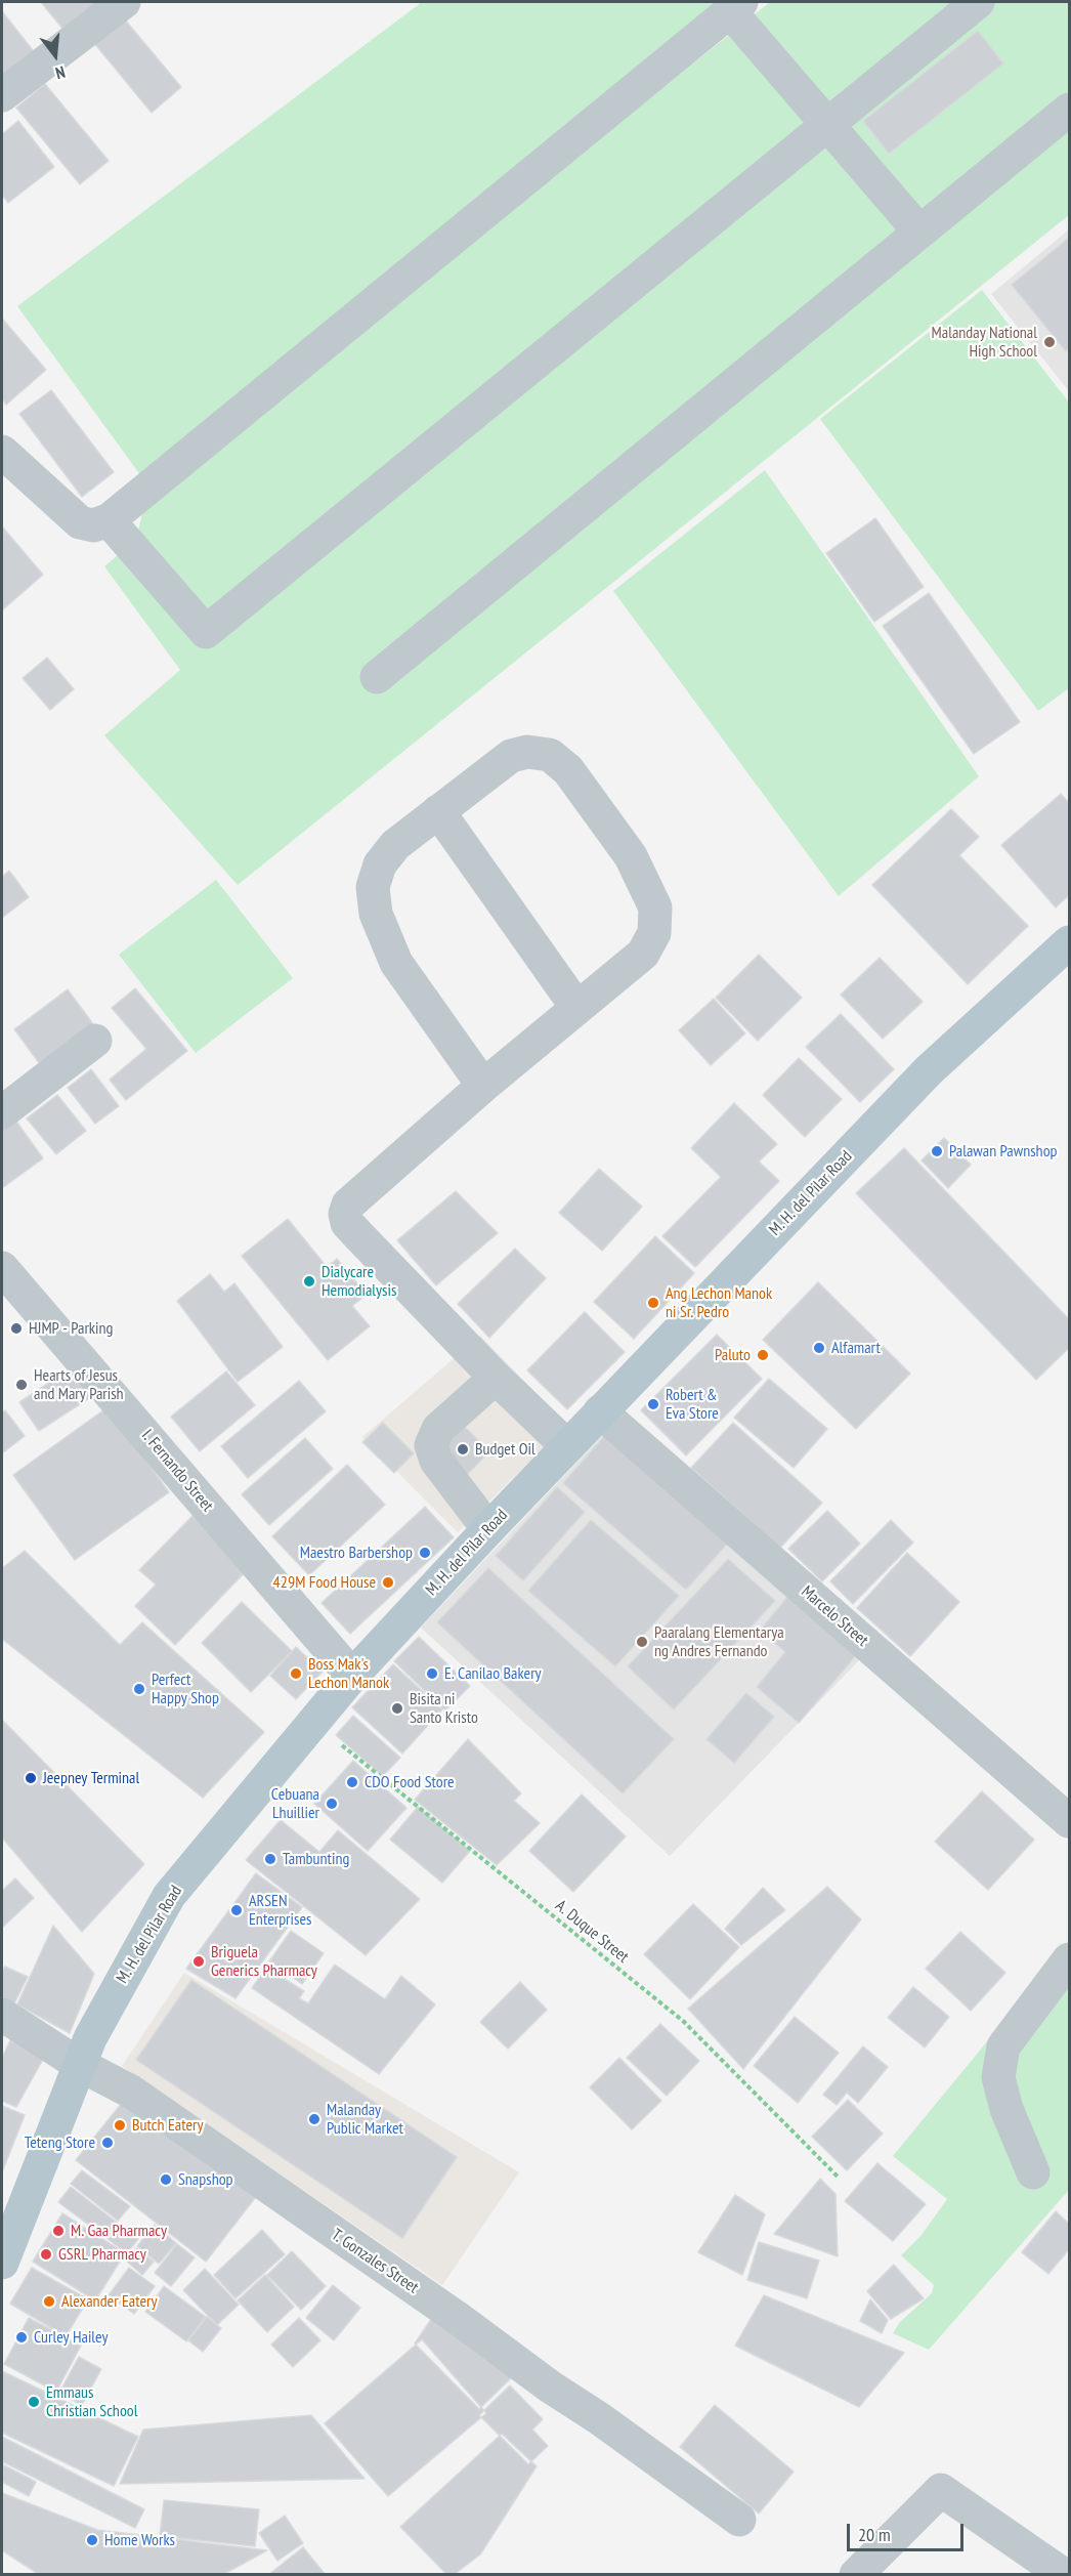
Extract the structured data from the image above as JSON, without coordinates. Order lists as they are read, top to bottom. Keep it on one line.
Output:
{"streets":{"main road":["M. H. del Pilar Road"],"street":["I. Fernando Street","Marcelo Street","T. Gonzales Street"],"path":["A. Duque Street"]},"crossings":[["M. H. del Pilar Road","I. Fernando Street"],["M. H. del Pilar Road","Marcelo Street"],["M. H. del Pilar Road","A. Duque Street"],["M. H. del Pilar Road","T. Gonzales Street"]],"places":["Malanday National High School","Palawan Pawnshop","Dialycare Hemodialysis","Ang Lechon Manok ni Sr. Pedro","HJMP - Parking","Alfamart","Paluto","Hearts of Jesus and Mary Parish","Robert & Eva Store","Budget Oil","Maestro Barbershop","429M Food House","Paaralang Elementarya ng Andres Fernando","Boss Mak's Lechon Manok","E. Canilao Bakery","Perfect Happy Shop","Bisita ni Santo Kristo","Jeepney Terminal","CDO Food Store","Cebuana Lhuillier","Tambunting","ARSEN Enterprises","Briguela Generics Pharmacy","Malanday Public Market","Butch Eatery","Teteng Store","Snapshop","M. Gaa Pharmacy","GSRL Pharmacy","Alexander Eatery","Curley Hailey","Emmaus Christian School","Home Works"],"scale_bar":"20 m","north":"bottom"}
